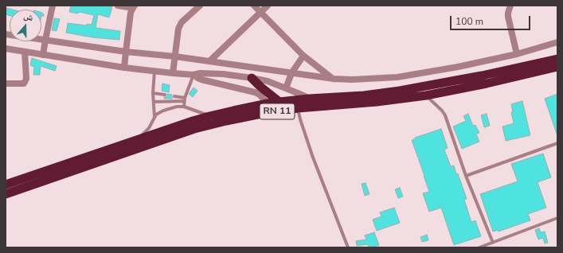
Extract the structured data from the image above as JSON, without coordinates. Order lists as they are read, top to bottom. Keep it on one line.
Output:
{"streets":{"highway":["RN 11"]},"scale_bar":"100 m","north":"top"}
